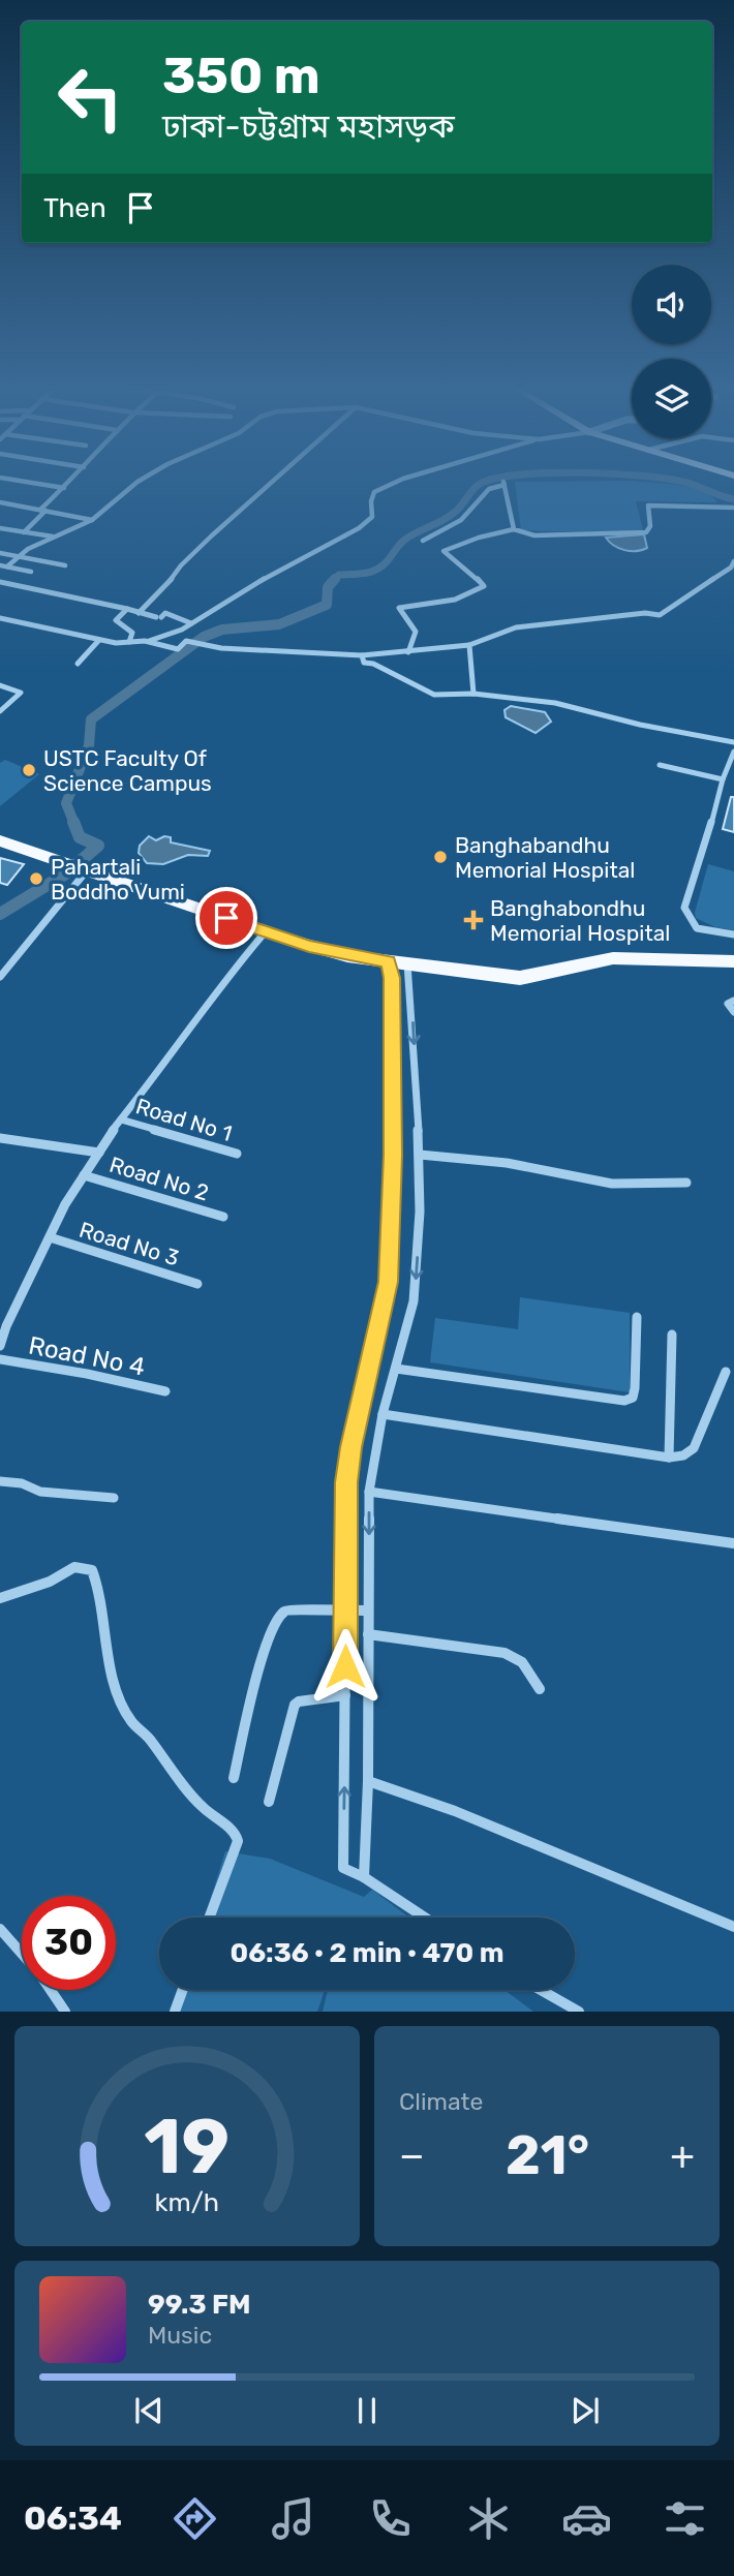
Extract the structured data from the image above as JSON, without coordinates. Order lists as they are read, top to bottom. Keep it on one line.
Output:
{"streets":{"street":["Road No 1","Road No 2","Road No 3","Road No 4"]},"places":{"other":["USTC Faculty Of Science Campus","Banghabandhu Memorial Hospital","Pahartali Boddho Vumi"],"health":["Banghabondhu Memorial Hospital"]},"page":{"turn":["350 m","ঢাকা-চট্টগ্রাম মহাসড়ক"],"then":"Then","limit":"30","trip":"06:36 · 2 min · 470 m","tile":"Climate","heat":["−","21°","+"],"song":["99.3 FM","Music"],"tabs":"06:34","gauge":["19","km/h"]}}
